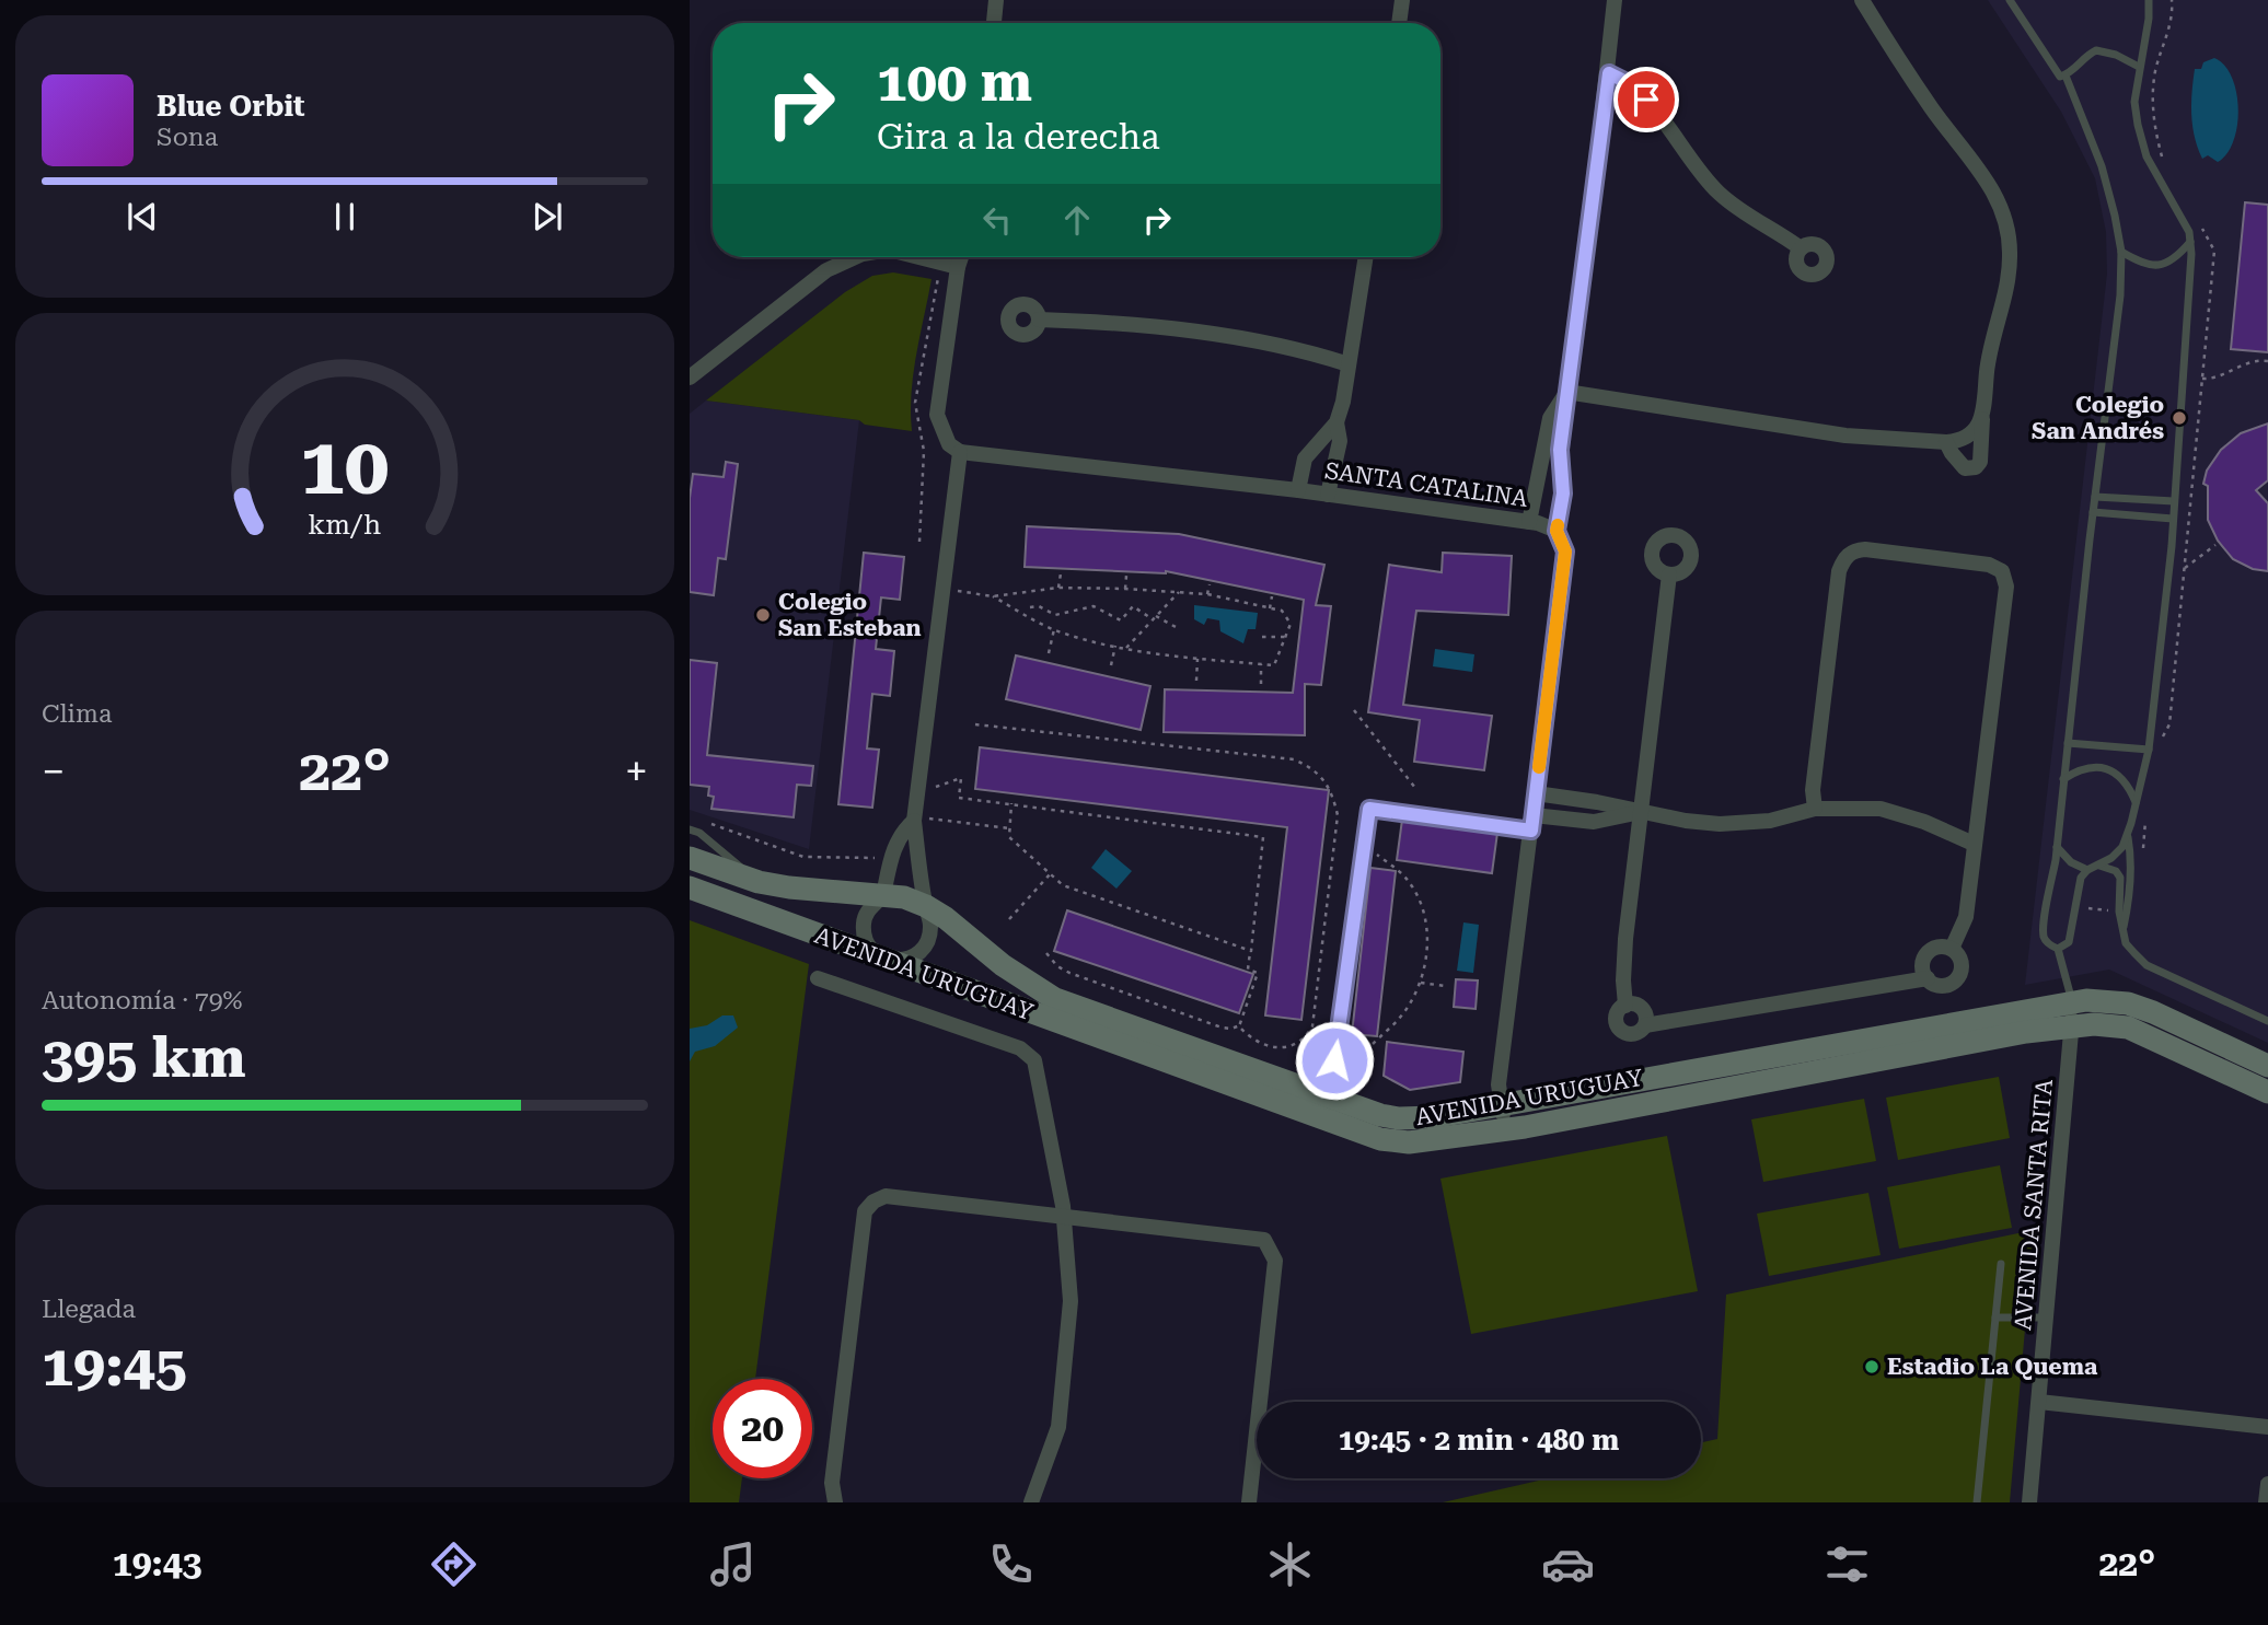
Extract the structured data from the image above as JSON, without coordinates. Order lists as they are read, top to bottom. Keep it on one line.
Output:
{"streets":{"main road":["AVENIDA URUGUAY"],"street":["SANTA CATALINA","AVENIDA SANTA RITA"]},"crossings":[["AVENIDA URUGUAY","AVENIDA SANTA RITA"]],"places":["Colegio San Andrés","Colegio San Esteban","Estadio La Quema"],"page":{"turn":["100 m","Gira a la derecha"],"song":["Blue Orbit","Sona"],"tile":["Clima",["Autonomía · 79%","395 km"],["Llegada","19:45"]],"heat":["−","22°","+"],"limit":"20","trip":"19:45 · 2 min · 480 m","tabs":["19:43","22°"],"gauge":["10","km/h"]}}
